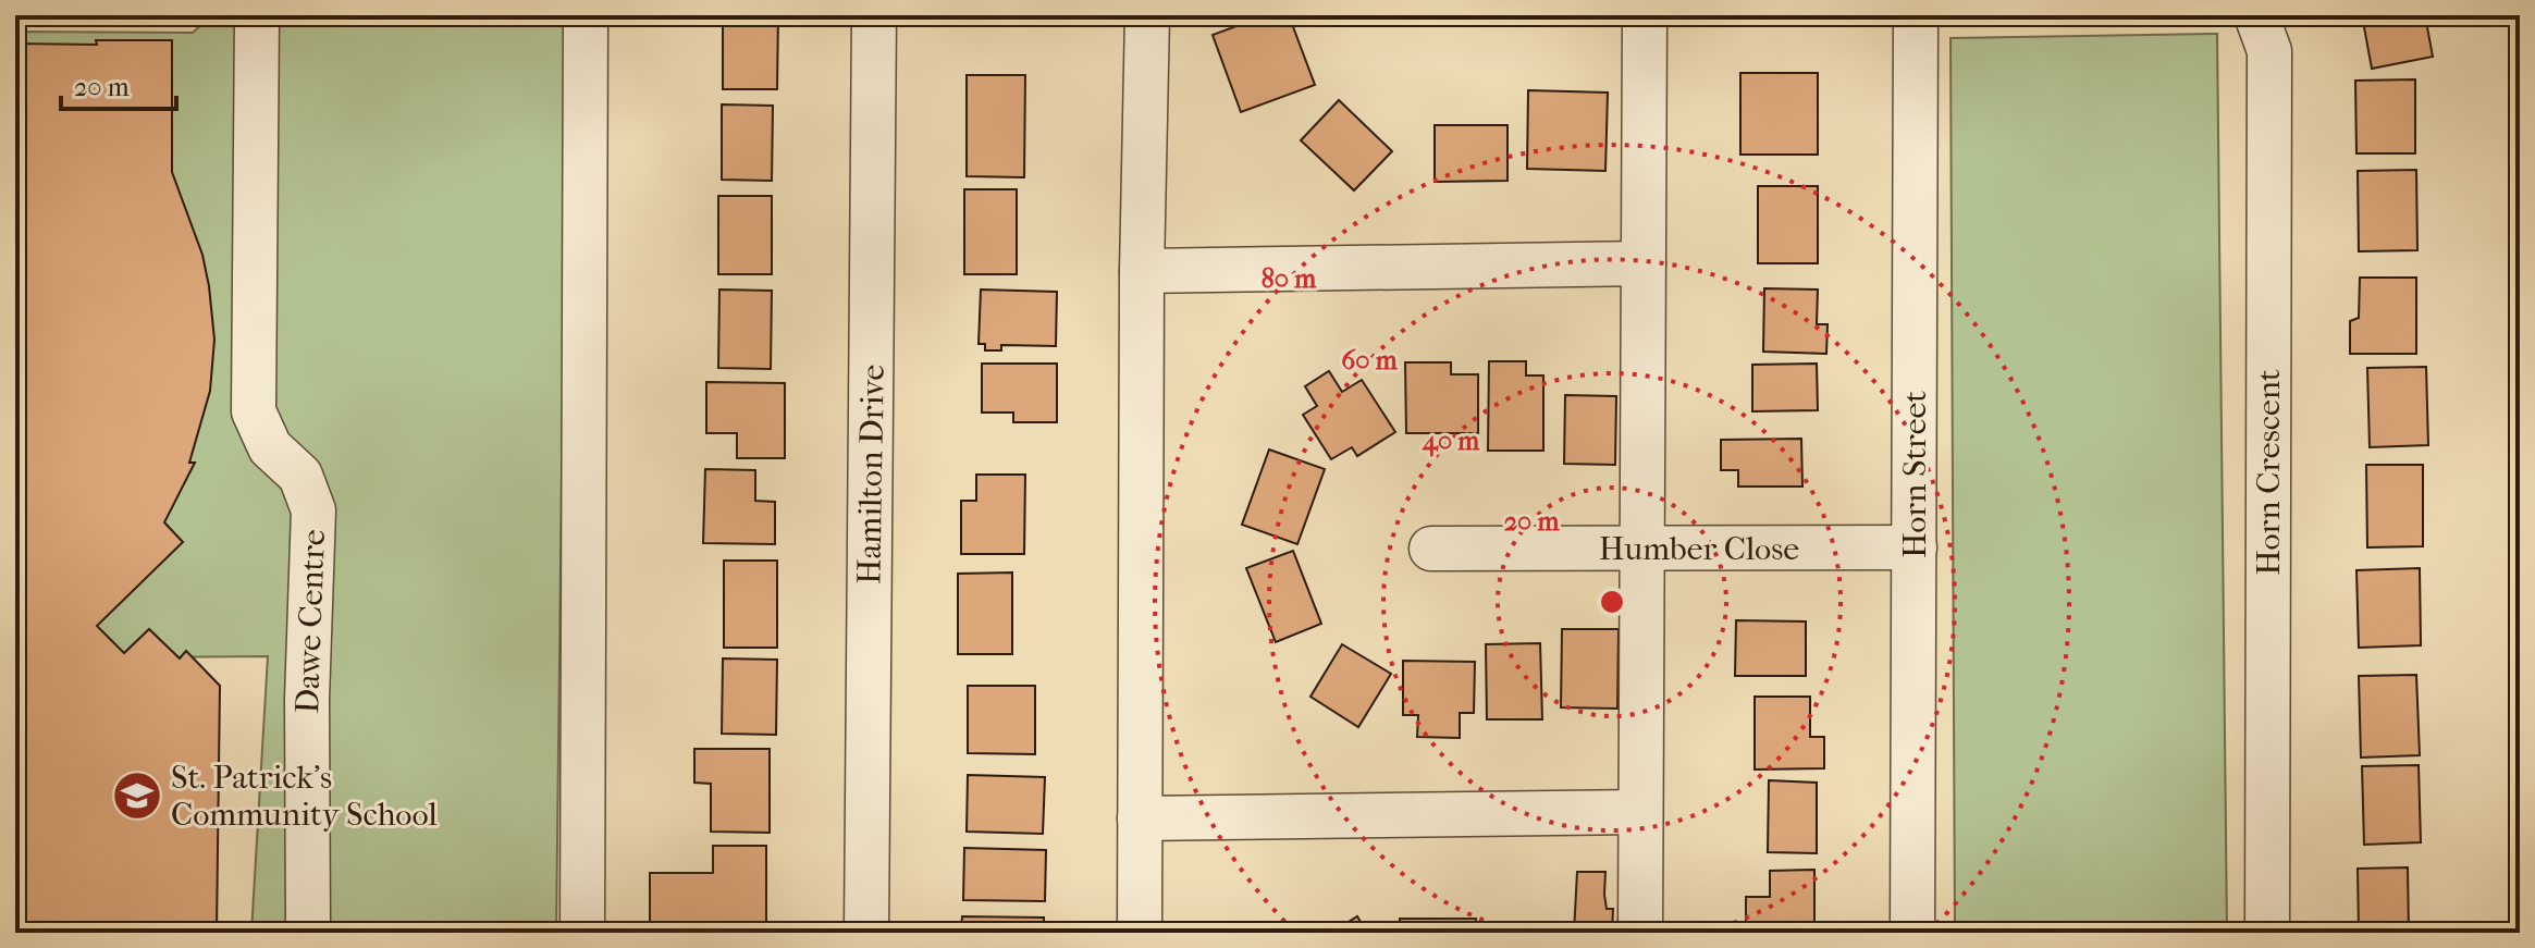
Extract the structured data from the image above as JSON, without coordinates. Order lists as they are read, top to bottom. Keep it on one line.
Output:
{"streets":{"street":["Horn Crescent","Hamilton Drive","Horn Street","Humber Close","Dawe Centre"]},"crossings":[["Horn Street","Humber Close"]],"places":{"school or university":["St. Patrick's Community School"]},"scale_bar":"20 m","rings":["80 m","60 m","40 m","20 m"]}
